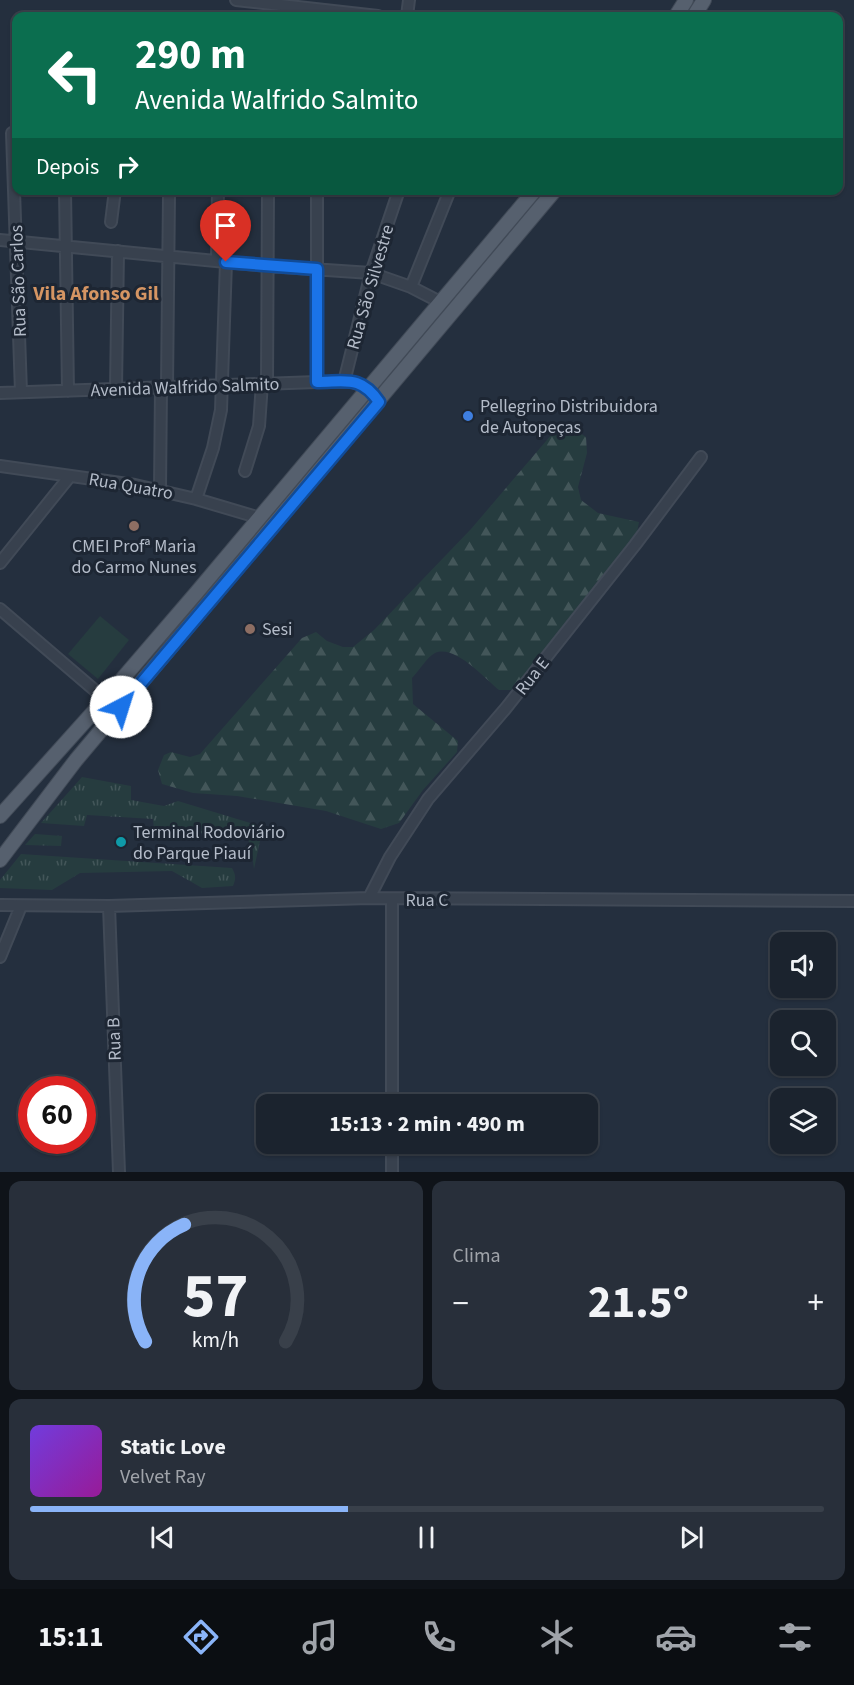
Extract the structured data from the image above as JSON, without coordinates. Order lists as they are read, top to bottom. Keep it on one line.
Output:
{"streets":{"street":["Rua São Carlos","Rua São Silvestre","Avenida Walfrido Salmito","Rua Quatro","Rua E","Rua C","Rua B"]},"crossings":[["Rua São Carlos","Avenida Walfrido Salmito"],["Rua São Silvestre","Avenida Walfrido Salmito"],["Rua E","Rua C"],["Rua C","Rua B"]],"districts":["Vila Afonso Gil"],"places":["Pellegrino Distribuidora de Autopeças","CMEI Profª Maria do Carmo Nunes","Sesi","Terminal Rodoviário do Parque Piauí"],"page":{"turn":["290 m","Avenida Walfrido Salmito"],"then":"Depois","limit":"60","trip":"15:13 · 2 min · 490 m","tile":"Clima","heat":["−","21.5°","+"],"song":["Static Love","Velvet Ray"],"tabs":"15:11","gauge":["57","km/h"]}}
